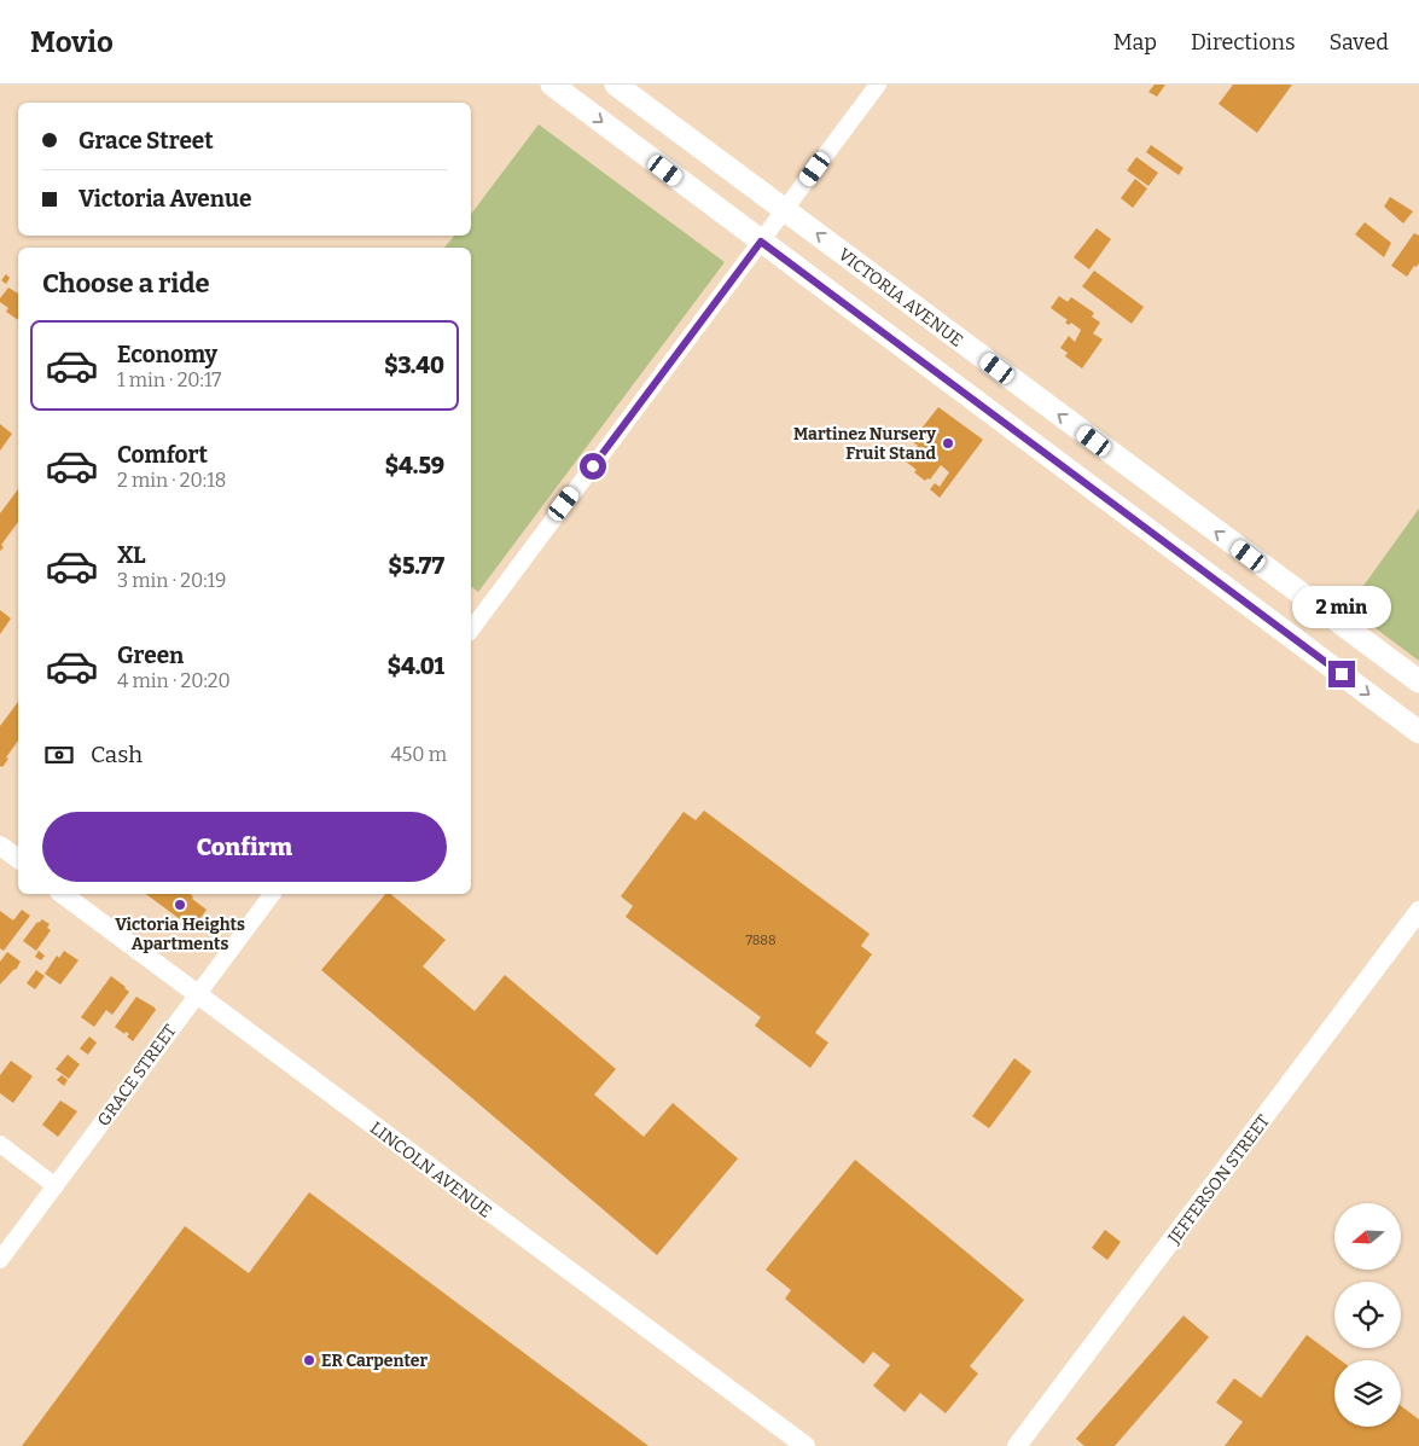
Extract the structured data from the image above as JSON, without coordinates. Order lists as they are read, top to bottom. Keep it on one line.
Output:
{"streets":{"main road":["VICTORIA AVENUE"],"street":["GRACE STREET","LINCOLN AVENUE","JEFFERSON STREET"]},"crossings":[["GRACE STREET","LINCOLN AVENUE"]],"places":["Martinez Nursery Fruit Stand","Victoria Heights Apartments","ER Carpenter"],"house_numbers":["7888"],"north":"left","page":{"header":"Movio","nav":["Map","Directions","Saved"],"banner":["Grace Street","Victoria Avenue"],"heading":"Choose a ride","list":[{"name":"Economy","note":"1 min · 20:17","value":"$3.40"},{"name":"Comfort","note":"2 min · 20:18","value":"$4.59"},{"name":"XL","note":"3 min · 20:19","value":"$5.77"},{"name":"Green","note":"4 min · 20:20","value":"$4.01"}],"bubble":"2 min","pay":["Cash","450 m"],"buttons":"Confirm"}}
